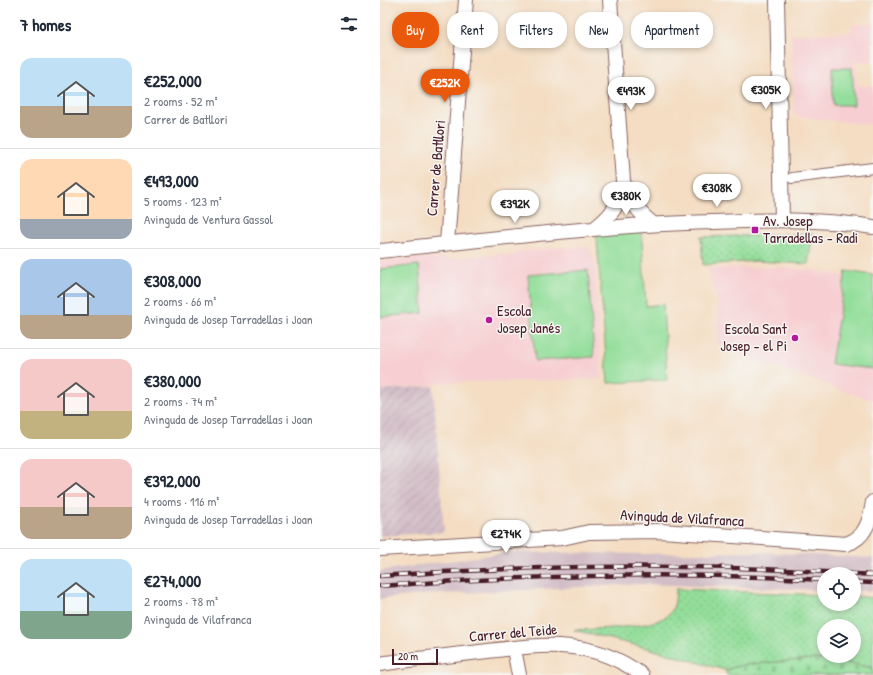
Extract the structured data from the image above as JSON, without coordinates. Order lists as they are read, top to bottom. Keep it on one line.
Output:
{"streets":{"street":["Carrer de Batllori","Avinguda de Vilafranca","Carrer del Teide"]},"places":{"transit":["Av. Josep Tarradellas - Radi"],"other":["Escola Josep Janés","Escola Sant Josep - el Pi"]},"scale_bar":"20 m","page":{"heading":"7 homes","chip":["Buy","Rent","Filters","New","Apartment"],"list":[{"name":"€252,000","note":"2 rooms · 52 m² · Carrer de Batllori"},{"name":"€493,000","note":"5 rooms · 123 m² · Avinguda de Ventura Gassol"},{"name":"€308,000","note":"2 rooms · 66 m² · Avinguda de Josep Tarradellas i Joan"},{"name":"€380,000","note":"2 rooms · 74 m² · Avinguda de Josep Tarradellas i Joan"},{"name":"€392,000","note":"4 rooms · 116 m² · Avinguda de Josep Tarradellas i Joan"},{"name":"€274,000","note":"2 rooms · 78 m² · Avinguda de Vilafranca"}],"price":["€252K","€305K","€493K","€308K","€380K","€392K","€274K"],"scale":"20 m"}}
